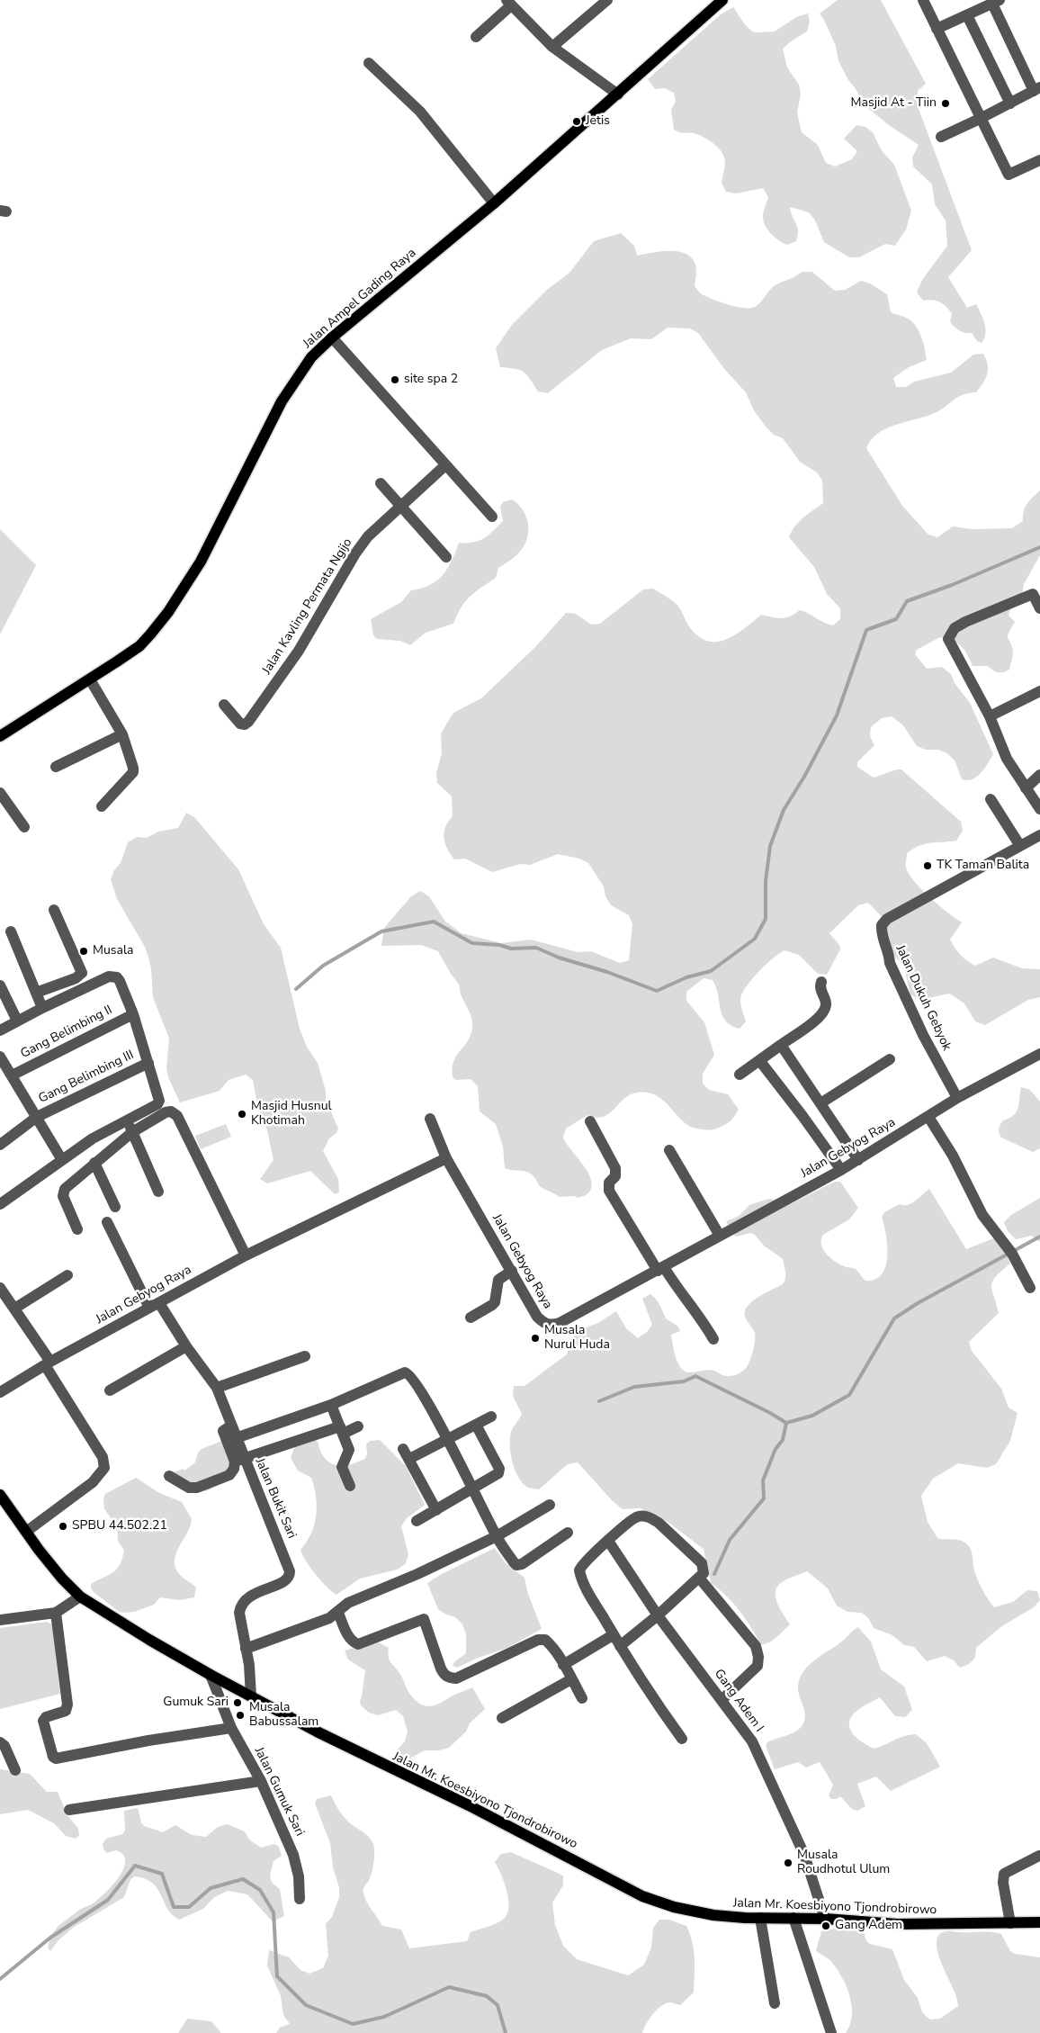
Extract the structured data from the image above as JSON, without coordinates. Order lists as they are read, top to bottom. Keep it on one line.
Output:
{"streets":{"main road":["Jalan Ampel Gading Raya","Jalan Mr. Koesbiyono Tjondrobirowo"],"street":["Jalan Kavling Permata Ngijo","Jalan Dukuh Gebyok","Gang Belimbing II","Gang Belimbing III","Jalan Gebyog Raya","Jalan Bukit Sari","Gang Adem I","Jalan Gumuk Sari"]},"crossings":[["Jalan Dukuh Gebyok","Jalan Gebyog Raya"],["Jalan Gebyog Raya","Jalan Bukit Sari"],["Jalan Bukit Sari","Jalan Mr. Koesbiyono Tjondrobirowo"],["Gang Adem I","Jalan Mr. Koesbiyono Tjondrobirowo"],["Jalan Gumuk Sari","Jalan Mr. Koesbiyono Tjondrobirowo"]],"places":["Masjid At - Tiin","Jetis","site spa 2","TK Taman Balita","Musala","Masjid Husnul Khotimah","Musala Nurul Huda","SPBU 44.502.21","Gumuk Sari","Musala Babussalam","Musala Roudhotul Ulum","Gang Adem"]}
